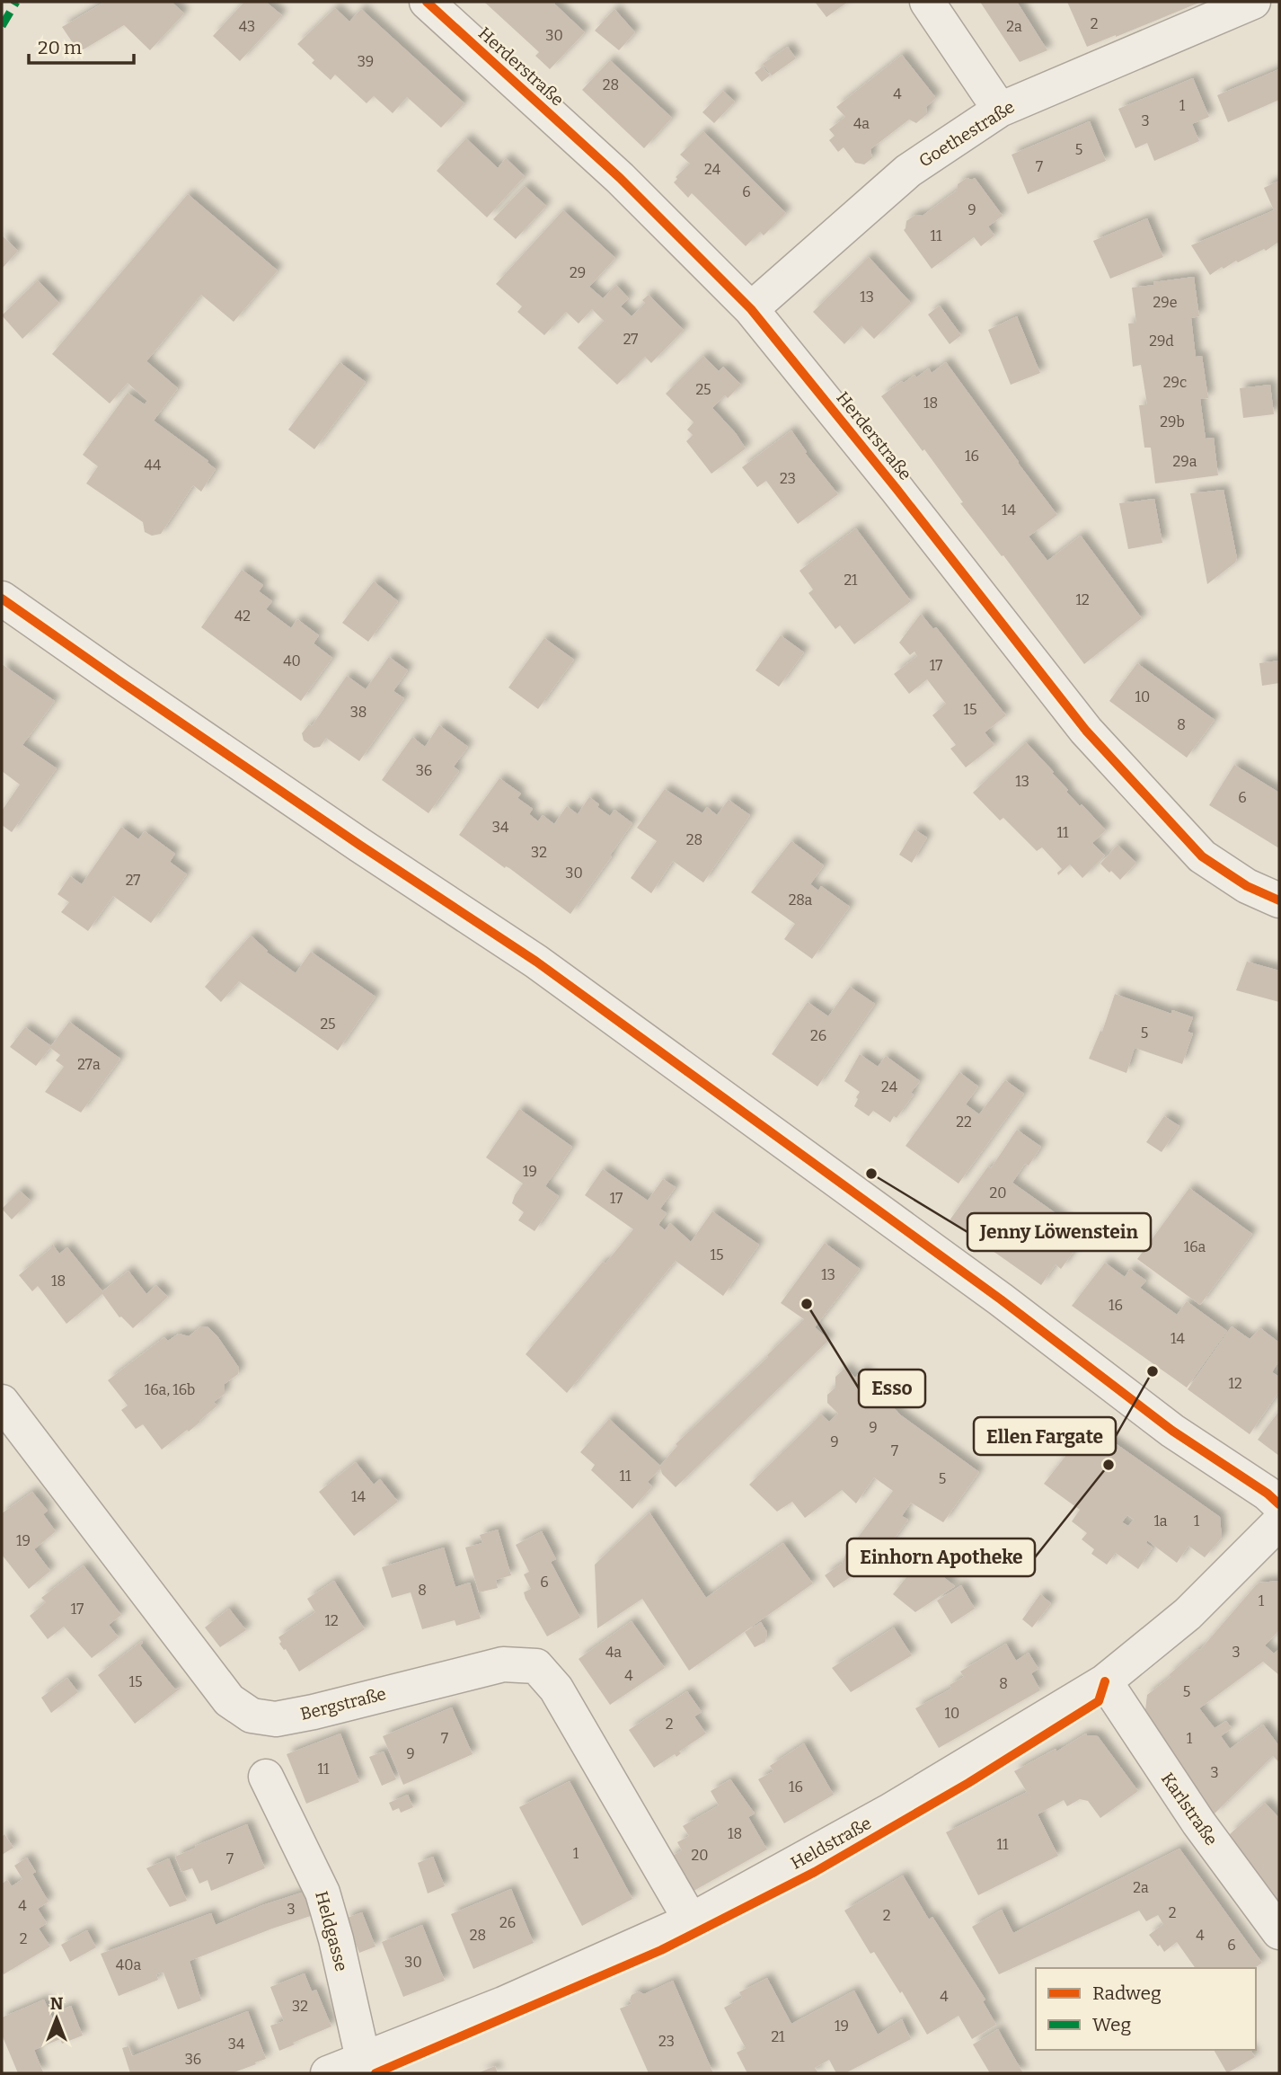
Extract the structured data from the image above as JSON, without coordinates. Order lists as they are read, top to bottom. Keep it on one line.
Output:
{"streets":{"street":["Herderstraße","Goethestraße","Bergstraße","Karlstraße","Heldstraße","Heldgasse"]},"crossings":[["Herderstraße","Goethestraße"],["Bergstraße","Heldstraße"],["Karlstraße","Heldstraße"],["Heldstraße","Heldgasse"]],"places":["Jenny Löwenstein","Esso","Ellen Fargate","Einhorn Apotheke"],"house_numbers":["2","43","2a","30","39","28","4","1","3","4a","5","7","24","6","9","11","29","13","29e","27","29d","29c","25","18","29b","16","29a","44","23","14","21","12","42","40","17","10","15","38","8","36","13","6","34","11","28","32","30","27","28a","25","5","26","27a","24","22","19","20","17","16a","15","13","18","16","14","12","16a, 16b","9","9","7","11","5","14","1a","1","19","6","8","1","17","12","4a","3","4","15","8","5","10","2","7","1","9","11","3","16","18","11","1","20","7","2a","4","3","2","2","26","28","4","2","6","30","40a","4","32","19","21","23","34","36"],"legend":["Radweg","Weg"],"scale_bar":"20 m","north":"top"}
